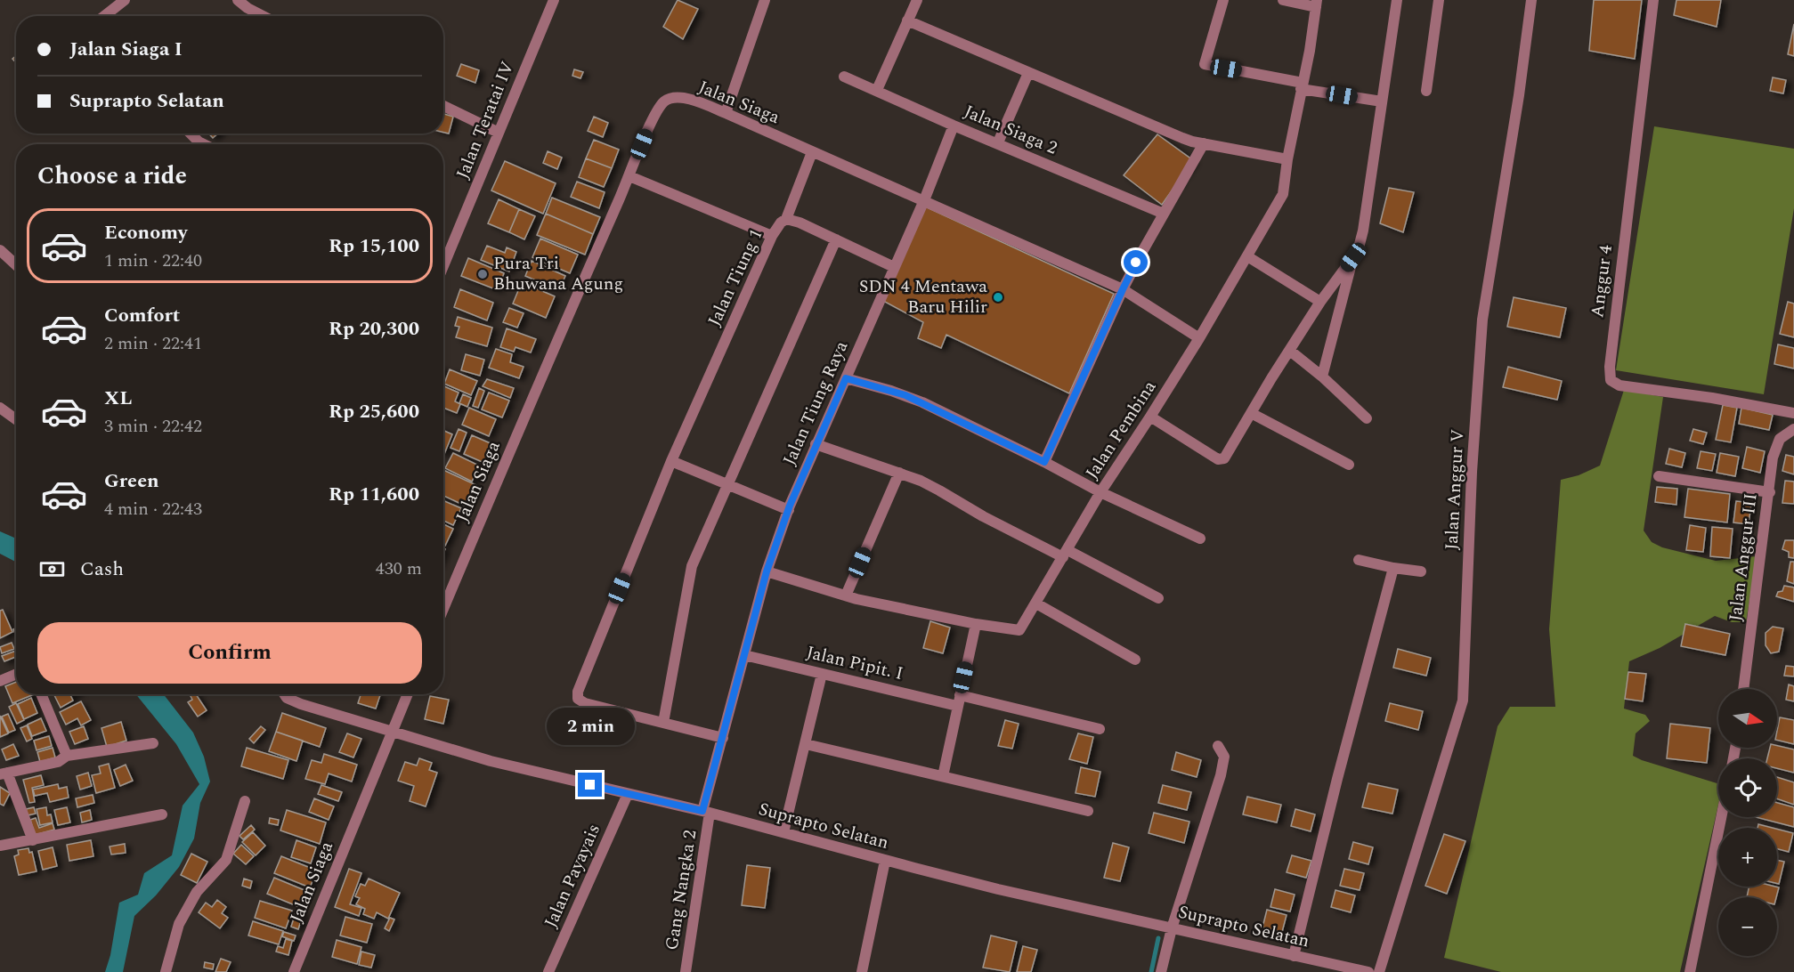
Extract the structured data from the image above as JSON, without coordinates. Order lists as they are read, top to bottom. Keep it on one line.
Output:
{"streets":{"street":["Jalan Siaga","Jalan Teratai IV","Jalan Siaga 2","Jalan Tiung 1","Anggur 4","Jalan Tiung Raya","Jalan Pembina","Jalan Anggur V","Jalan Anggur III","Jalan Pipit. I","Suprapto Selatan","Jalan Payayais","Gang Nangka 2"]},"crossings":[["Jalan Siaga","Jalan Tiung Raya"],["Jalan Siaga","Jalan Pembina"],["Jalan Siaga","Suprapto Selatan"],["Jalan Siaga 2","Jalan Tiung Raya"],["Jalan Tiung 1","Jalan Tiung Raya"],["Jalan Tiung Raya","Jalan Pembina"],["Jalan Tiung Raya","Jalan Pipit. I"],["Jalan Tiung Raya","Suprapto Selatan"],["Jalan Tiung Raya","Gang Nangka 2"],["Suprapto Selatan","Jalan Payayais"],["Suprapto Selatan","Gang Nangka 2"]],"places":["Pura Tri Bhuwana Agung","SDN 4 Mentawa Baru Hilir"],"north":"right","page":{"banner":["Jalan Siaga I","Suprapto Selatan"],"heading":"Choose a ride","list":[{"name":"Economy","note":"1 min · 22:40","value":"Rp 15,100"},{"name":"Comfort","note":"2 min · 22:41","value":"Rp 20,300"},{"name":"XL","note":"3 min · 22:42","value":"Rp 25,600"},{"name":"Green","note":"4 min · 22:43","value":"Rp 11,600"}],"pay":["Cash","430 m"],"buttons":"Confirm","map_buttons":["+","−"],"bubble":"2 min"}}
